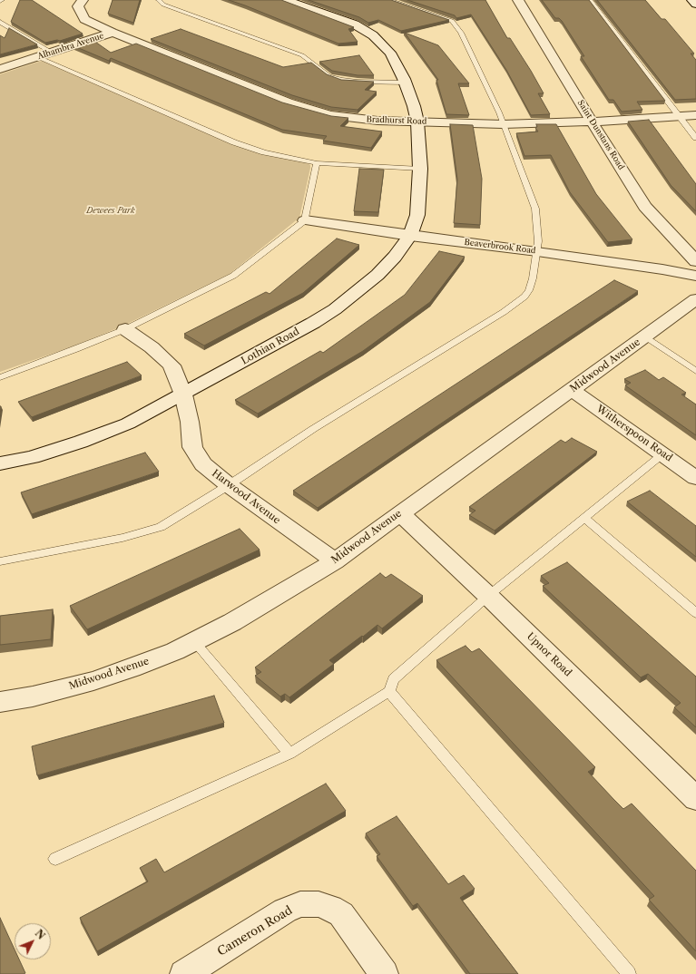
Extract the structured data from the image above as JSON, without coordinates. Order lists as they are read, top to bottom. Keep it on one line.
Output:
{"streets":{"street":["Alhambra Avenue","Bradhurst Road","Saint Dunstans Road","Beaverbrook Road","Lothian Road","Midwood Avenue","Witherspoon Road","Harwood Avenue","Upnor Road","Cameron Road"]},"crossings":[["Alhambra Avenue","Bradhurst Road"],["Bradhurst Road","Saint Dunstans Road"],["Bradhurst Road","Lothian Road"],["Beaverbrook Road","Lothian Road"],["Lothian Road","Harwood Avenue"],["Midwood Avenue","Witherspoon Road"],["Midwood Avenue","Harwood Avenue"],["Midwood Avenue","Upnor Road"]],"parks":["Dewees Park"],"north":"top right"}
